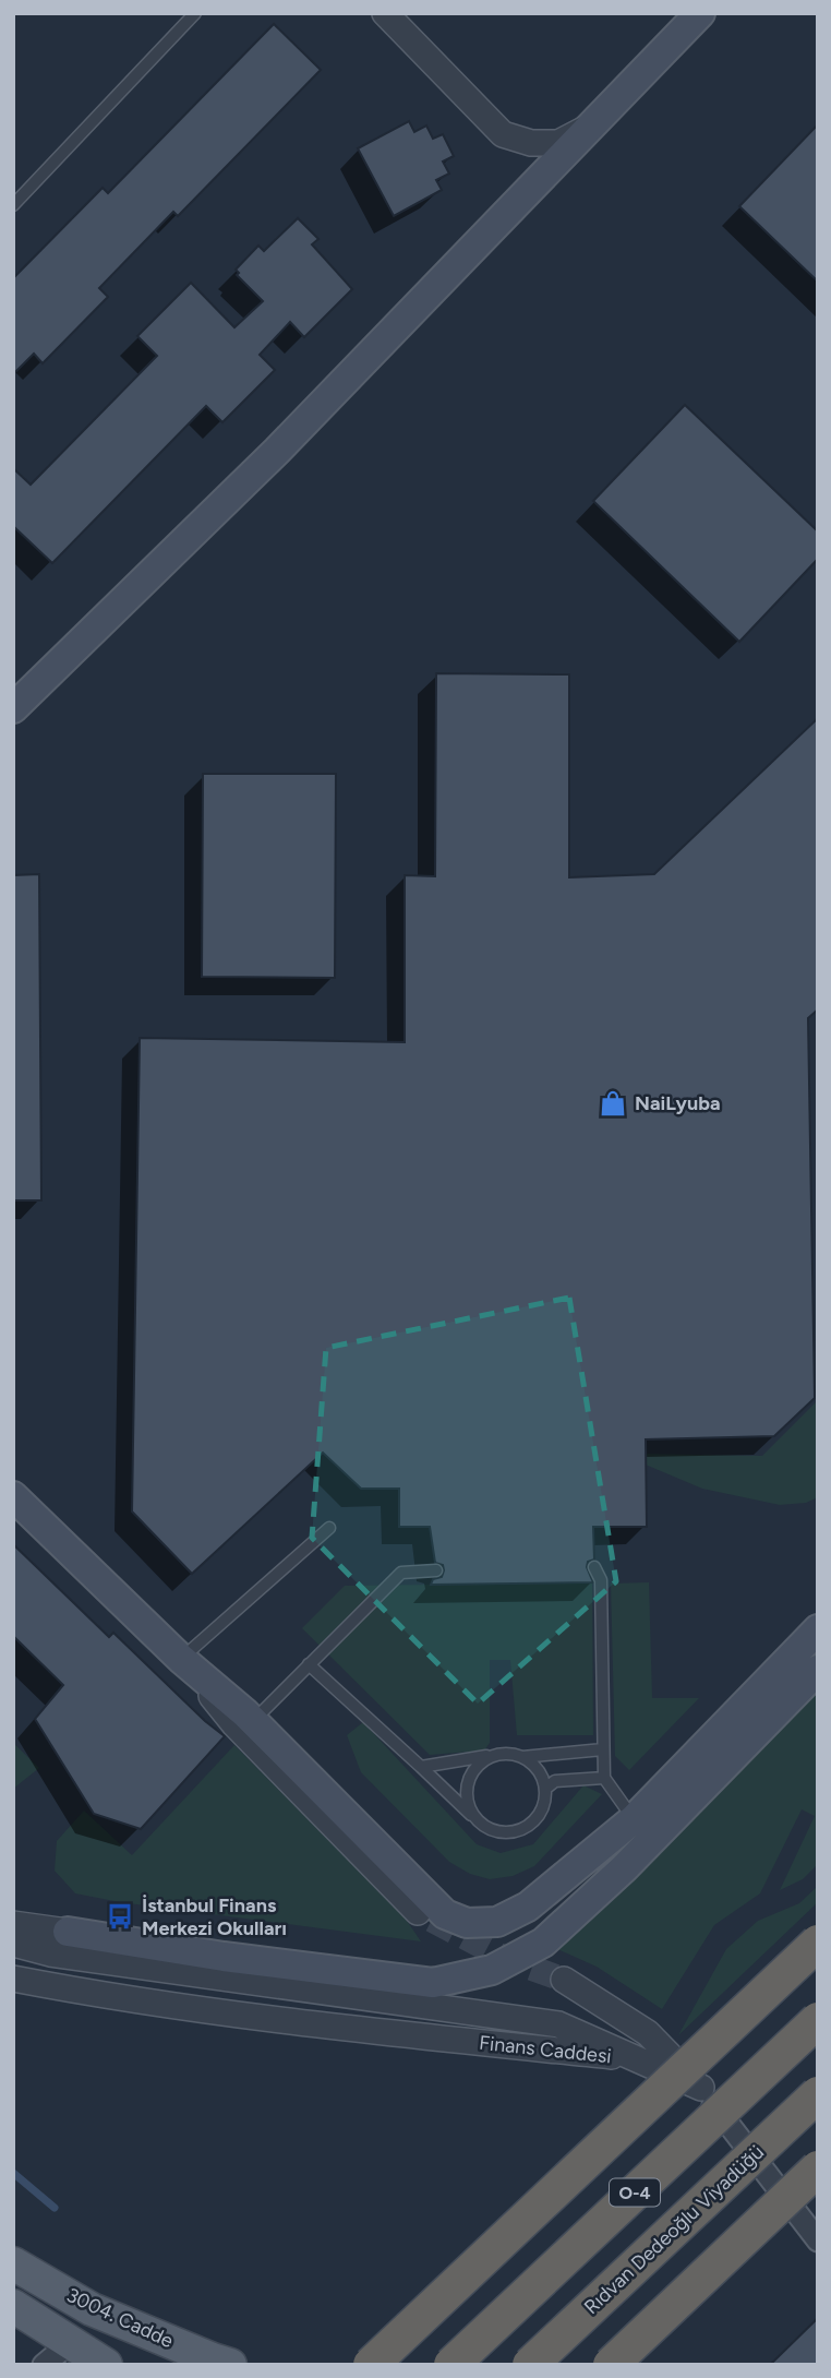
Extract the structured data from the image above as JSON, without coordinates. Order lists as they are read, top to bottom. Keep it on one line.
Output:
{"streets":{"highway":["O-4","Rıdvan Dedeoğlu Viyadüğü"],"main road":["3004. Cadde"],"street":["Finans Caddesi"]},"places":{"shop":["NaiLyuba"],"bus stop":["İstanbul Finans Merkezi Okulları"]}}
